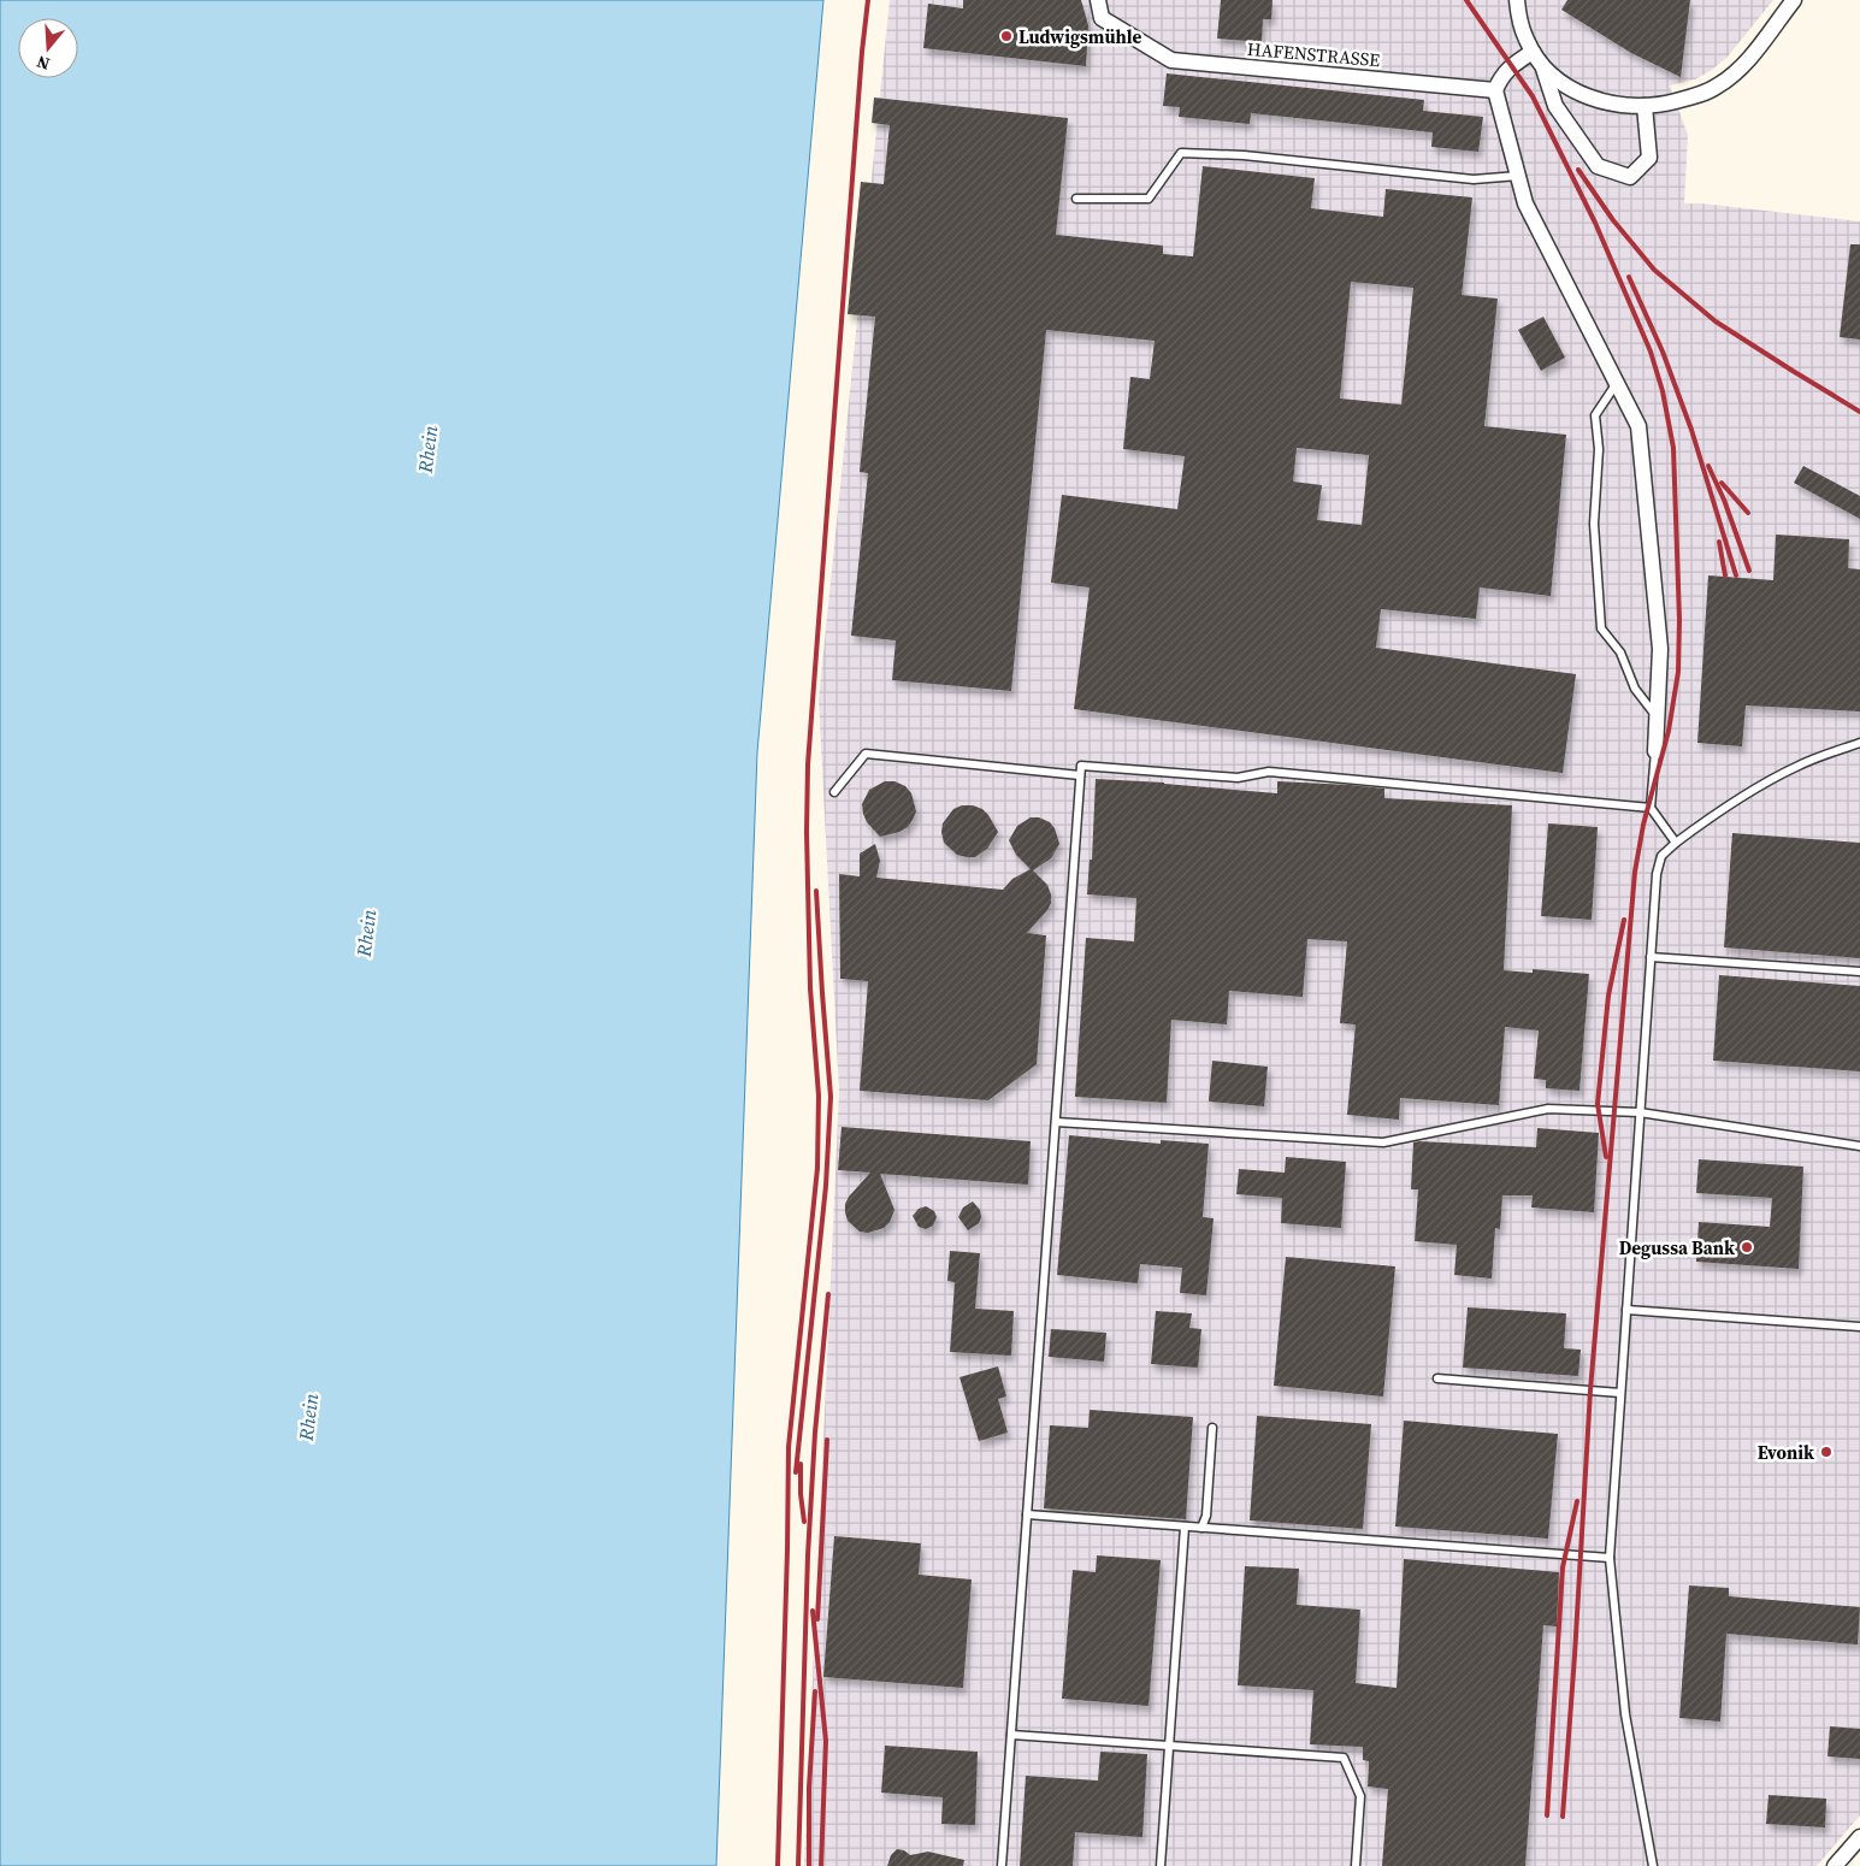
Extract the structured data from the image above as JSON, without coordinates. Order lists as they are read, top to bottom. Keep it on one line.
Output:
{"streets":{"street":["HAFENSTRASSE"]},"water":["Rhein"],"places":["Ludwigsmühle","Degussa Bank","Evonik"],"north":"bottom"}
